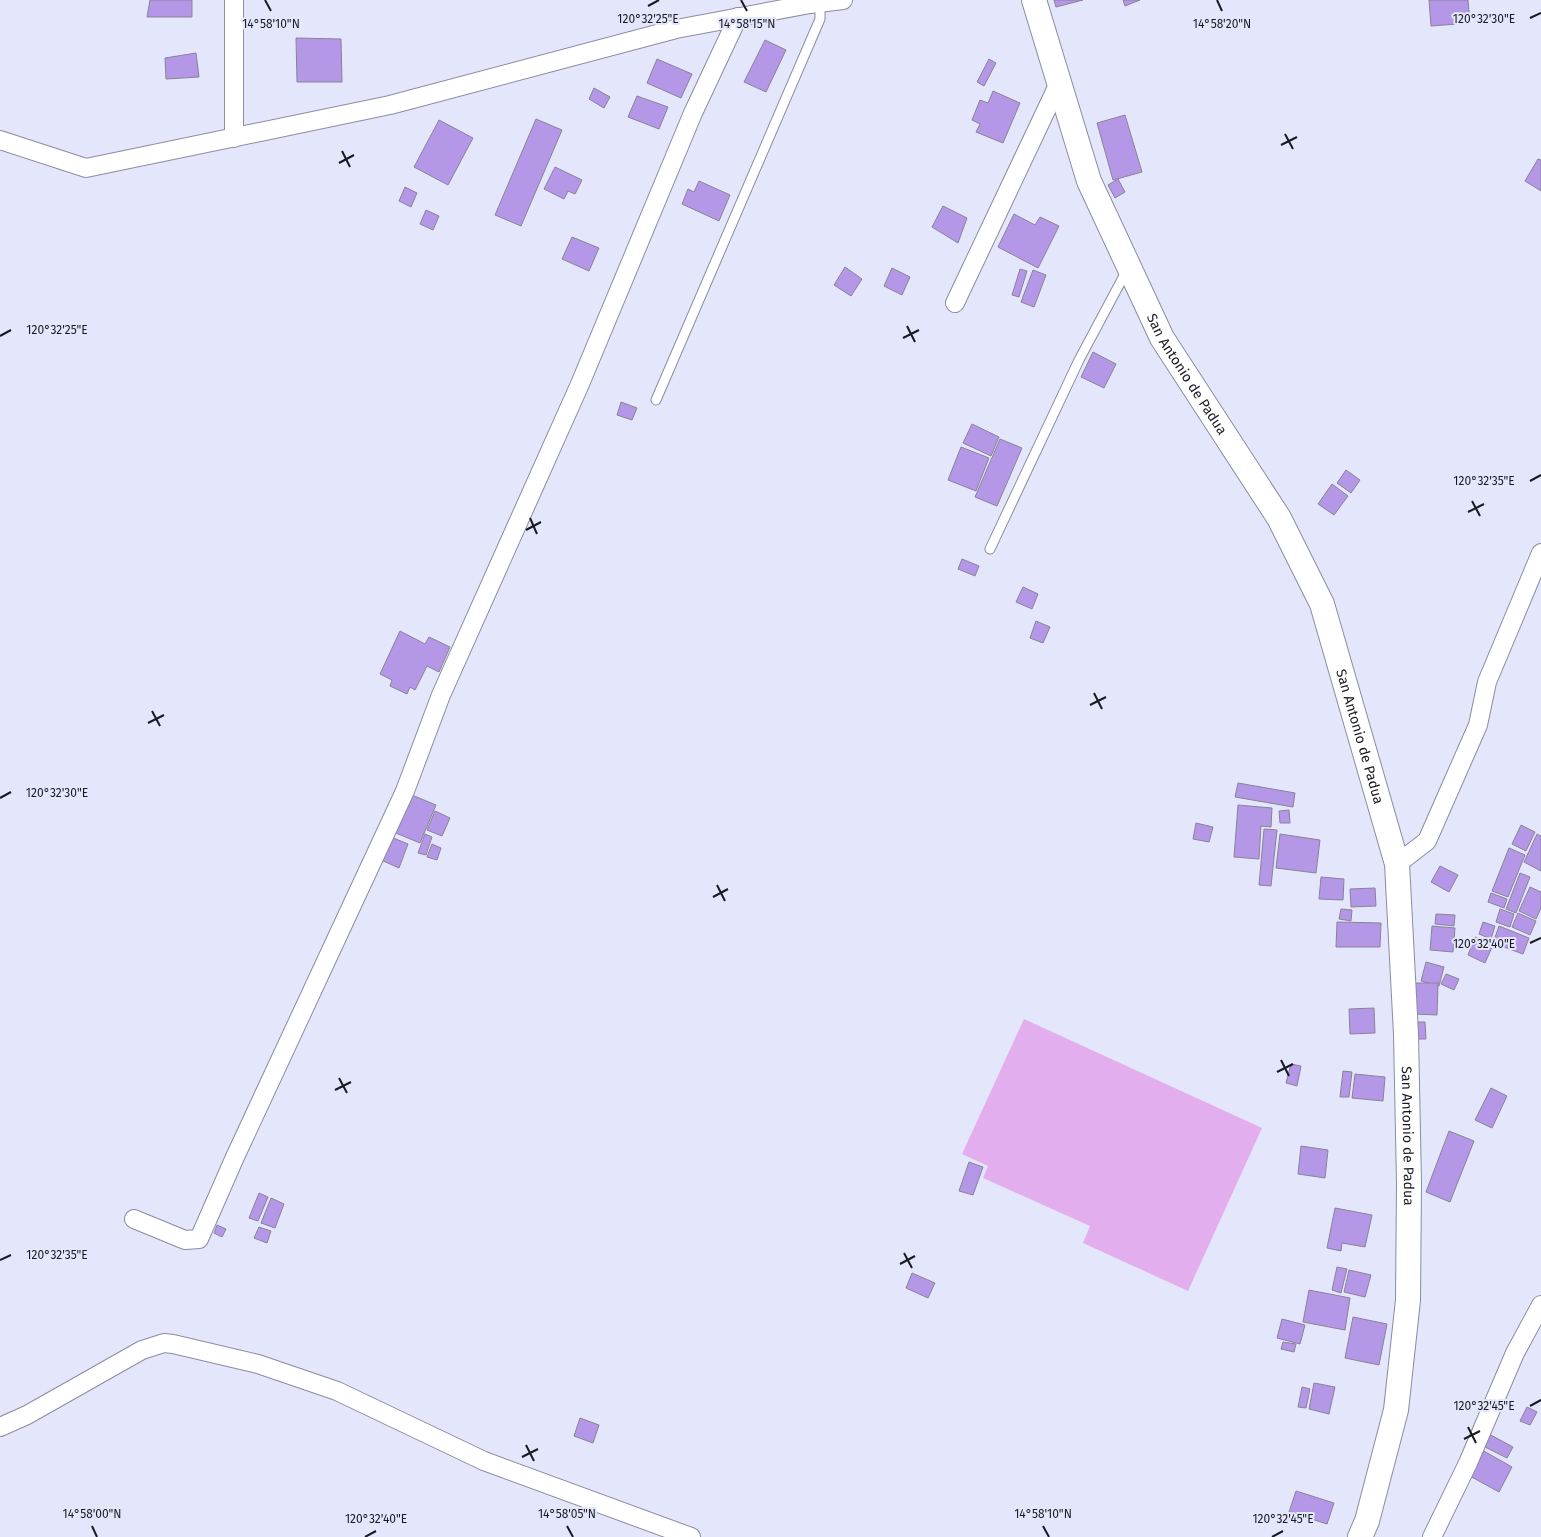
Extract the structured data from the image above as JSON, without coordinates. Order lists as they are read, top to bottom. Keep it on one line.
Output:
{"streets":{"street":["San Antonio de Padua"]},"coordinates":["120°32'25\"E","120°32'30\"E","14°58'10\"N","14°58'15\"N","14°58'20\"N","120°32'35\"E","120°32'40\"E","120°32'45\"E","14°58'00\"N","14°58'05\"N"]}
